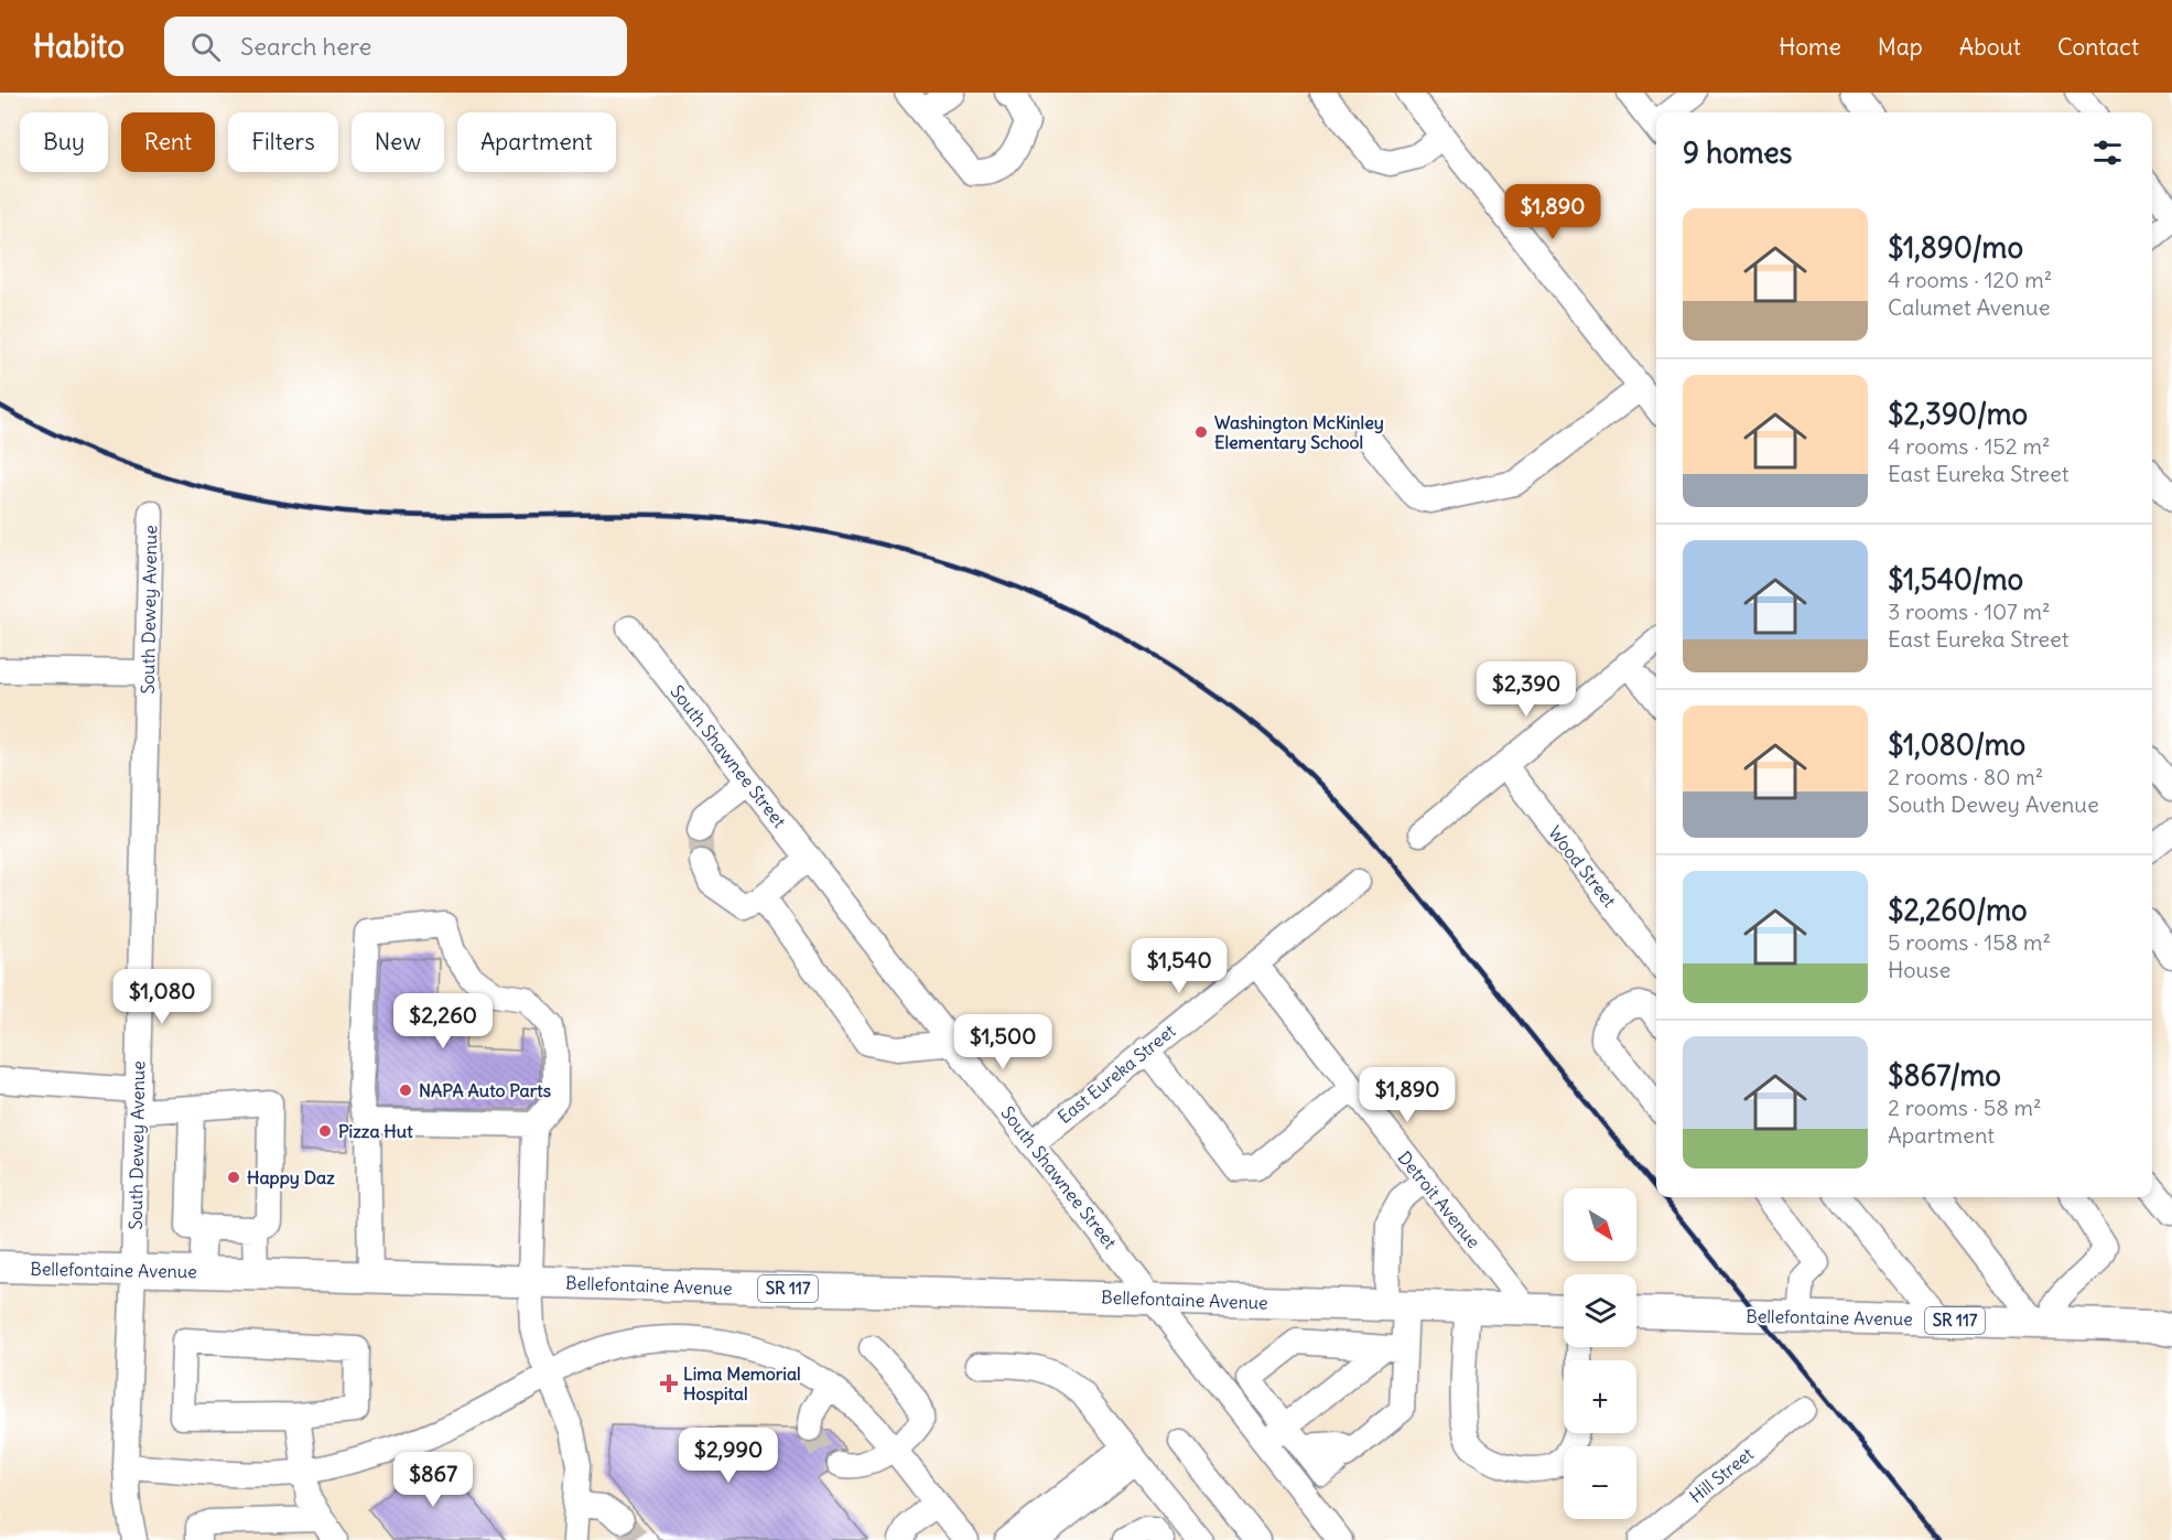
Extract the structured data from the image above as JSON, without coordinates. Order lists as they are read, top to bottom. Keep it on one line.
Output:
{"streets":{"main road":["Bellefontaine Avenue","SR 117"],"street":["South Dewey Avenue","South Shawnee Street","Wood Street","East Eureka Street","Detroit Avenue","Hill Street"]},"crossings":[["South Dewey Avenue","Bellefontaine Avenue"],["South Shawnee Street","East Eureka Street"],["South Shawnee Street","Bellefontaine Avenue"],["East Eureka Street","Detroit Avenue"],["Detroit Avenue","Bellefontaine Avenue"]],"places":{"other":["Washington McKinley Elementary School","NAPA Auto Parts","Pizza Hut","Happy Daz"],"health":["Lima Memorial Hospital"]},"north":"bottom right","page":{"header":"Habito","search":"Search here","nav":["Home","Map","About","Contact"],"chip":["Buy","Rent","Filters","New","Apartment"],"heading":"9 homes","price":["$1,890","$2,390","$1,540","$1,080","$2,260","$1,500","$1,890","$2,990","$867"],"list":[{"name":"$1,890/mo","note":"4 rooms · 120 m² · Calumet Avenue"},{"name":"$2,390/mo","note":"4 rooms · 152 m² · East Eureka Street"},{"name":"$1,540/mo","note":"3 rooms · 107 m² · East Eureka Street"},{"name":"$1,080/mo","note":"2 rooms · 80 m² · South Dewey Avenue"},{"name":"$2,260/mo","note":"5 rooms · 158 m² · House"},{"name":"$867/mo","note":"2 rooms · 58 m² · Apartment"}],"map_buttons":["+","−"]}}
